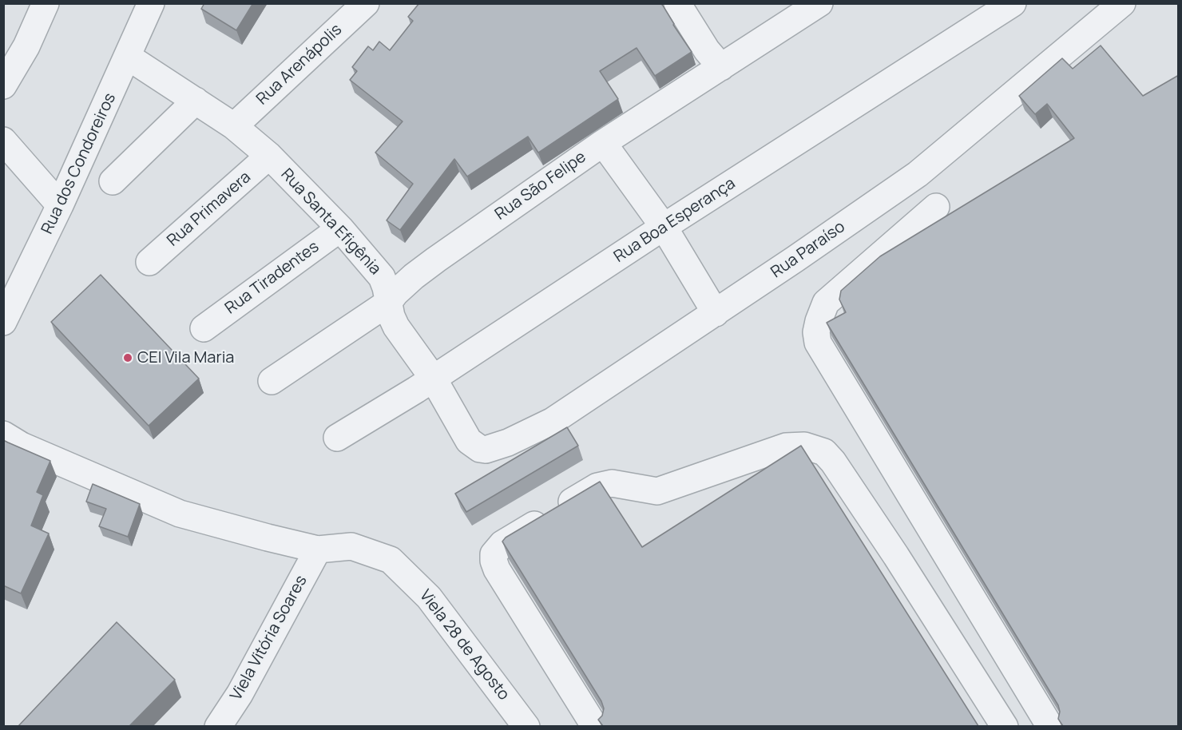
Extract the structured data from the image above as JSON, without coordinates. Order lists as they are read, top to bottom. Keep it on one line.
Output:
{"streets":{"street":["Rua Arenápolis","Rua dos Condoreiros","Rua São Felipe","Rua Primavera","Rua Boa Esperança","Rua Santa Efigênia","Rua Paraíso","Rua Tiradentes","Viela Vitória Soares","Viela 28 de Agosto"]},"crossings":[["Rua Arenápolis","Rua Santa Efigênia"],["Rua dos Condoreiros","Rua Santa Efigênia"],["Rua São Felipe","Rua Santa Efigênia"],["Rua Primavera","Rua Santa Efigênia"],["Rua Boa Esperança","Rua Santa Efigênia"],["Rua Santa Efigênia","Rua Paraíso"],["Rua Santa Efigênia","Rua Tiradentes"],["Viela Vitória Soares","Viela 28 de Agosto"]],"places":["CEI Vila Maria"]}
